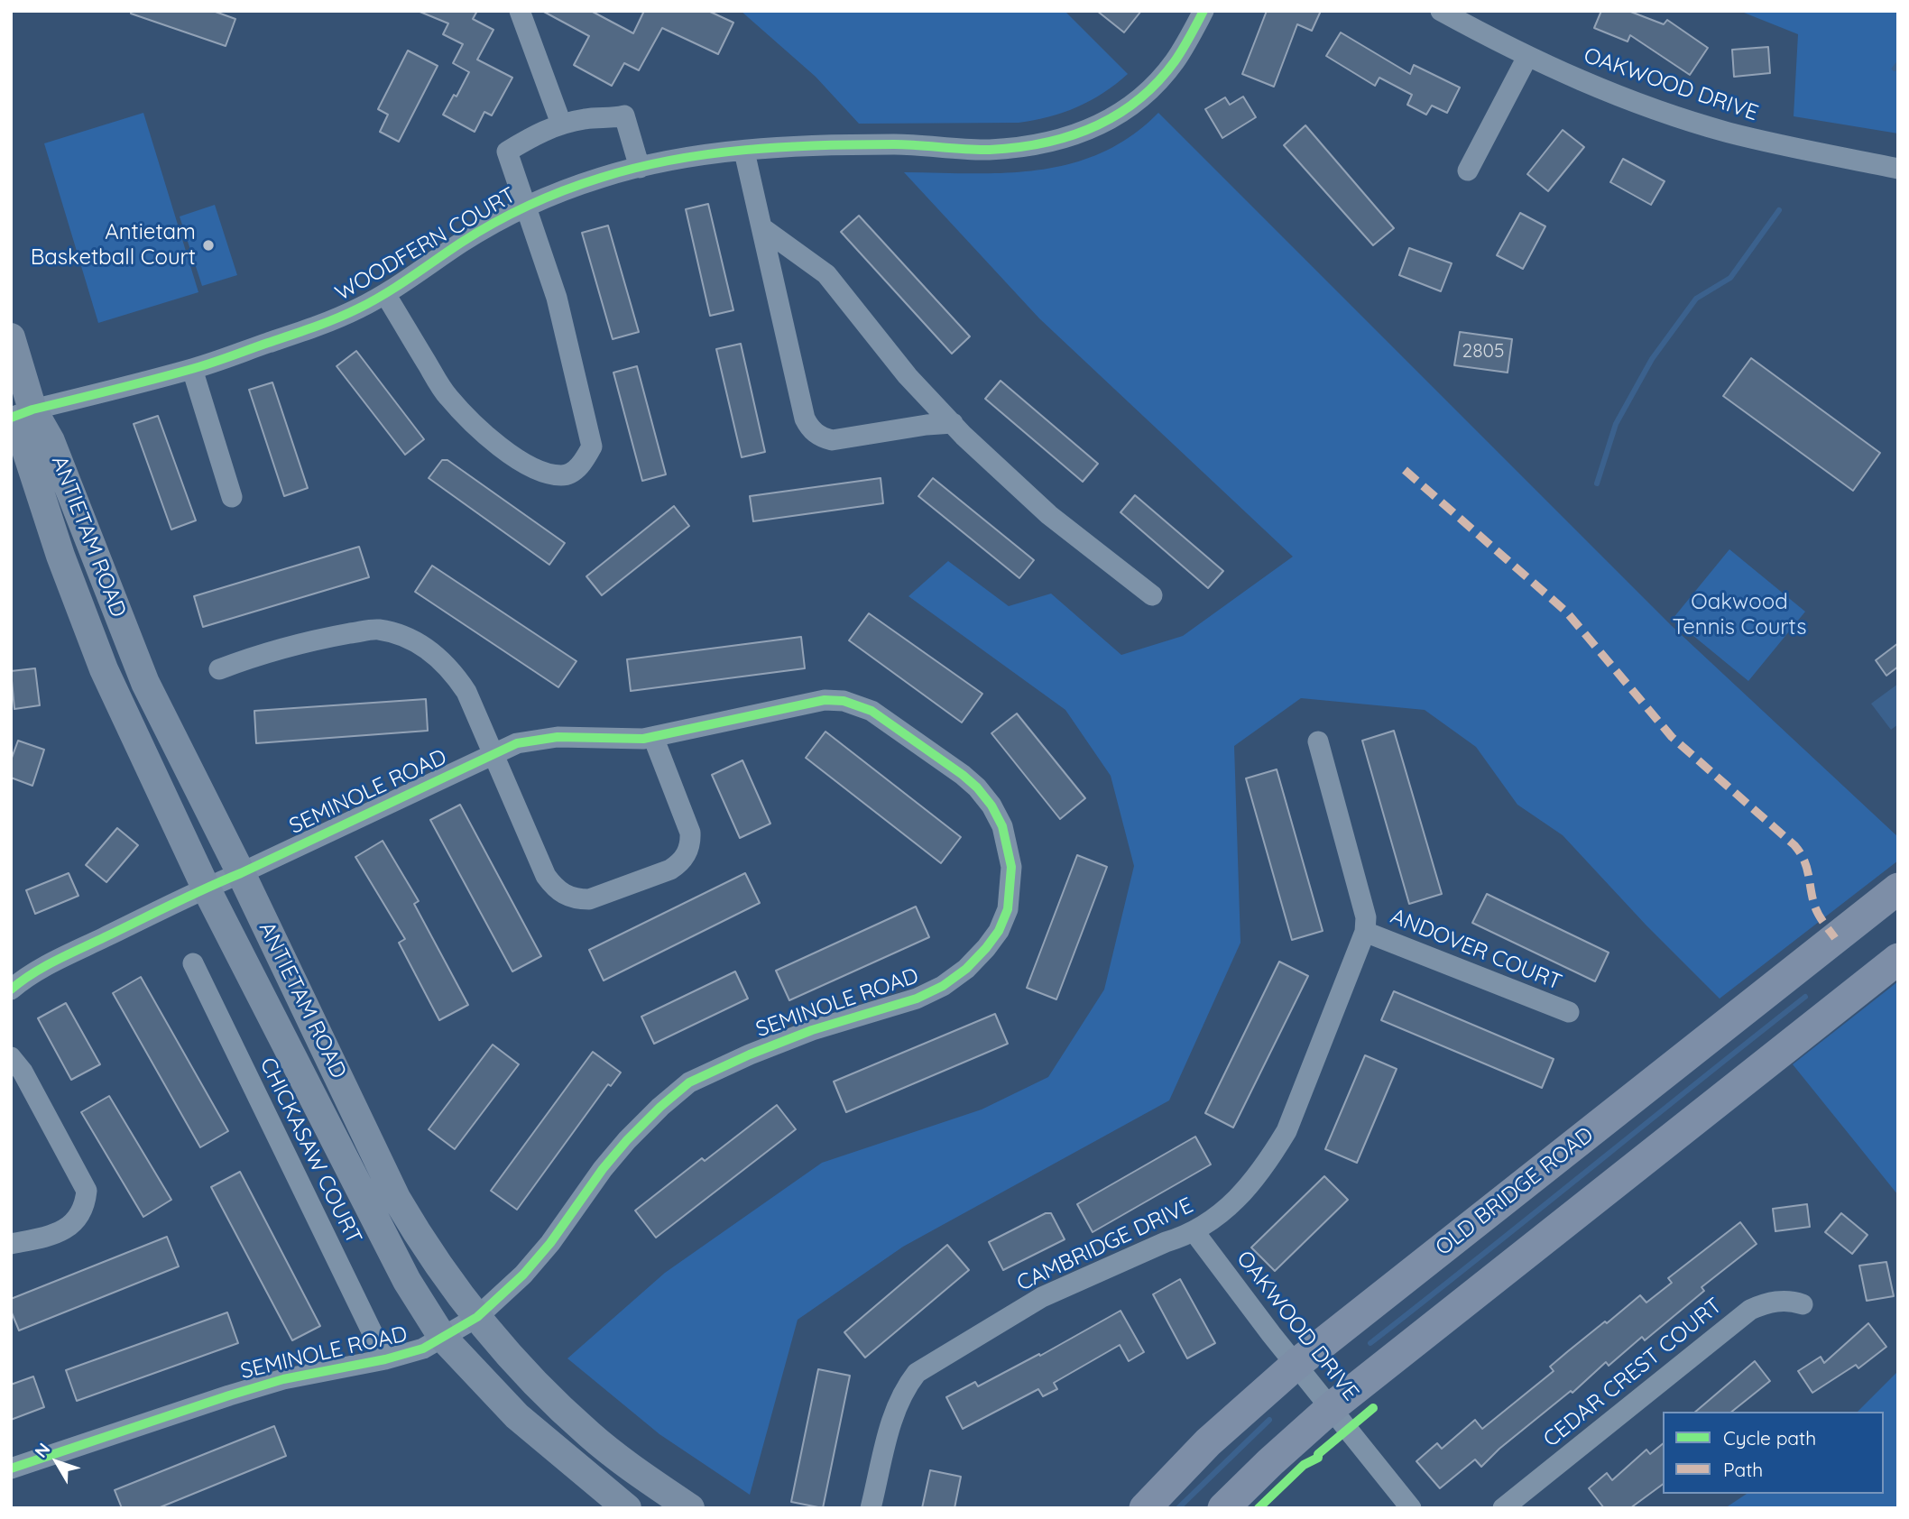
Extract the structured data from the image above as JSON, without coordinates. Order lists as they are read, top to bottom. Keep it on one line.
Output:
{"streets":{"main road":["OLD BRIDGE ROAD"],"street":["OAKWOOD DRIVE","WOODFERN COURT","ANTIETAM ROAD","SEMINOLE ROAD","ANDOVER COURT","CHICKASAW COURT","CAMBRIDGE DRIVE","CEDAR CREST COURT"]},"crossings":[["OAKWOOD DRIVE","OLD BRIDGE ROAD"],["OAKWOOD DRIVE","CAMBRIDGE DRIVE"],["WOODFERN COURT","ANTIETAM ROAD"],["ANTIETAM ROAD","SEMINOLE ROAD"],["SEMINOLE ROAD","CHICKASAW COURT"],["ANDOVER COURT","CAMBRIDGE DRIVE"]],"parks":["Oakwood Tennis Courts"],"places":["Antietam Basketball Court"],"house_numbers":["2805"],"legend":["Cycle path","Path"],"north":"top left"}
